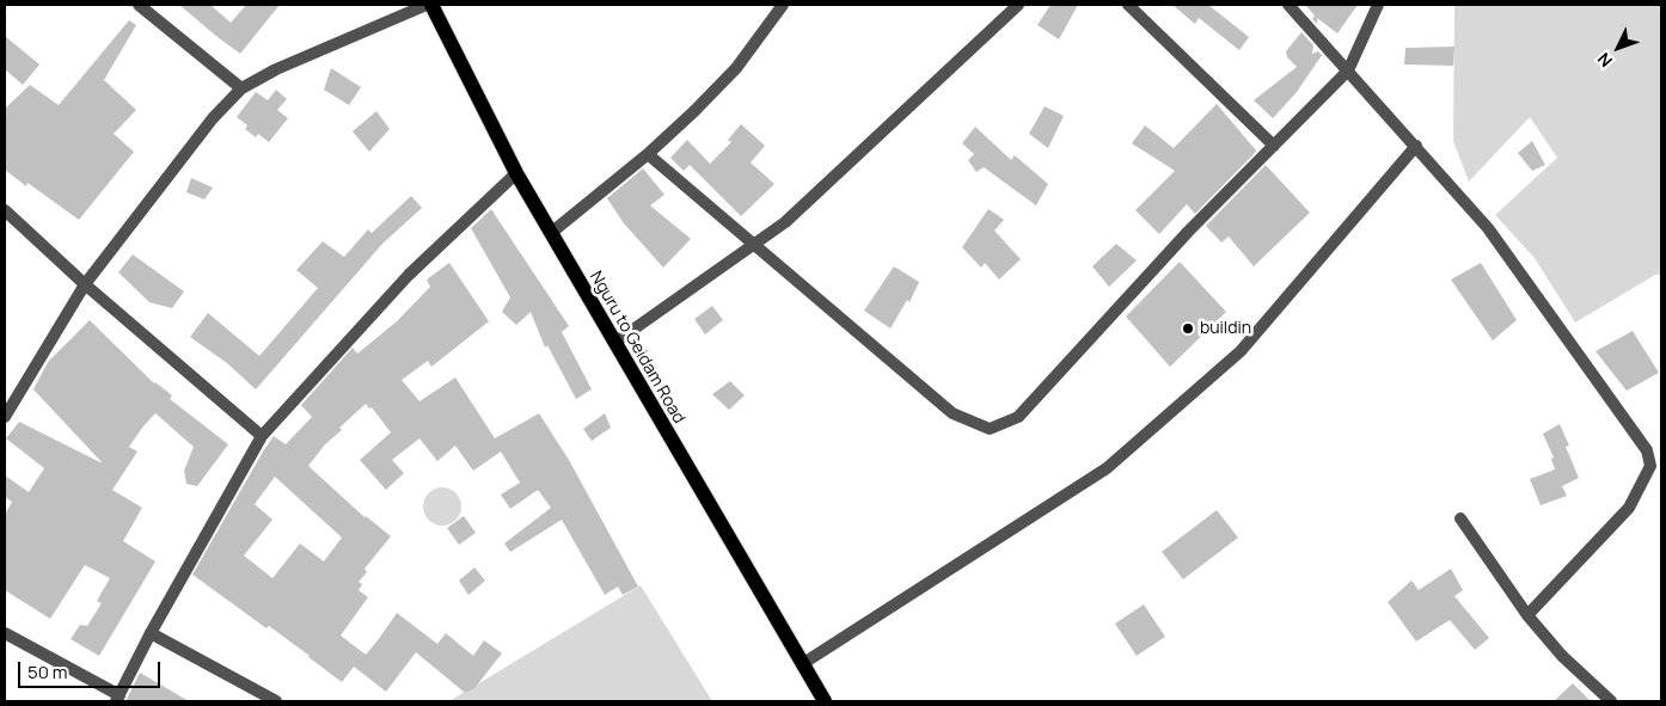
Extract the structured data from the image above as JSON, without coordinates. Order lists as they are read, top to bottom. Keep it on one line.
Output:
{"streets":{"main road":["Nguru to Geidam Road"]},"places":["buildin"],"scale_bar":"50 m","north":"bottom left"}
